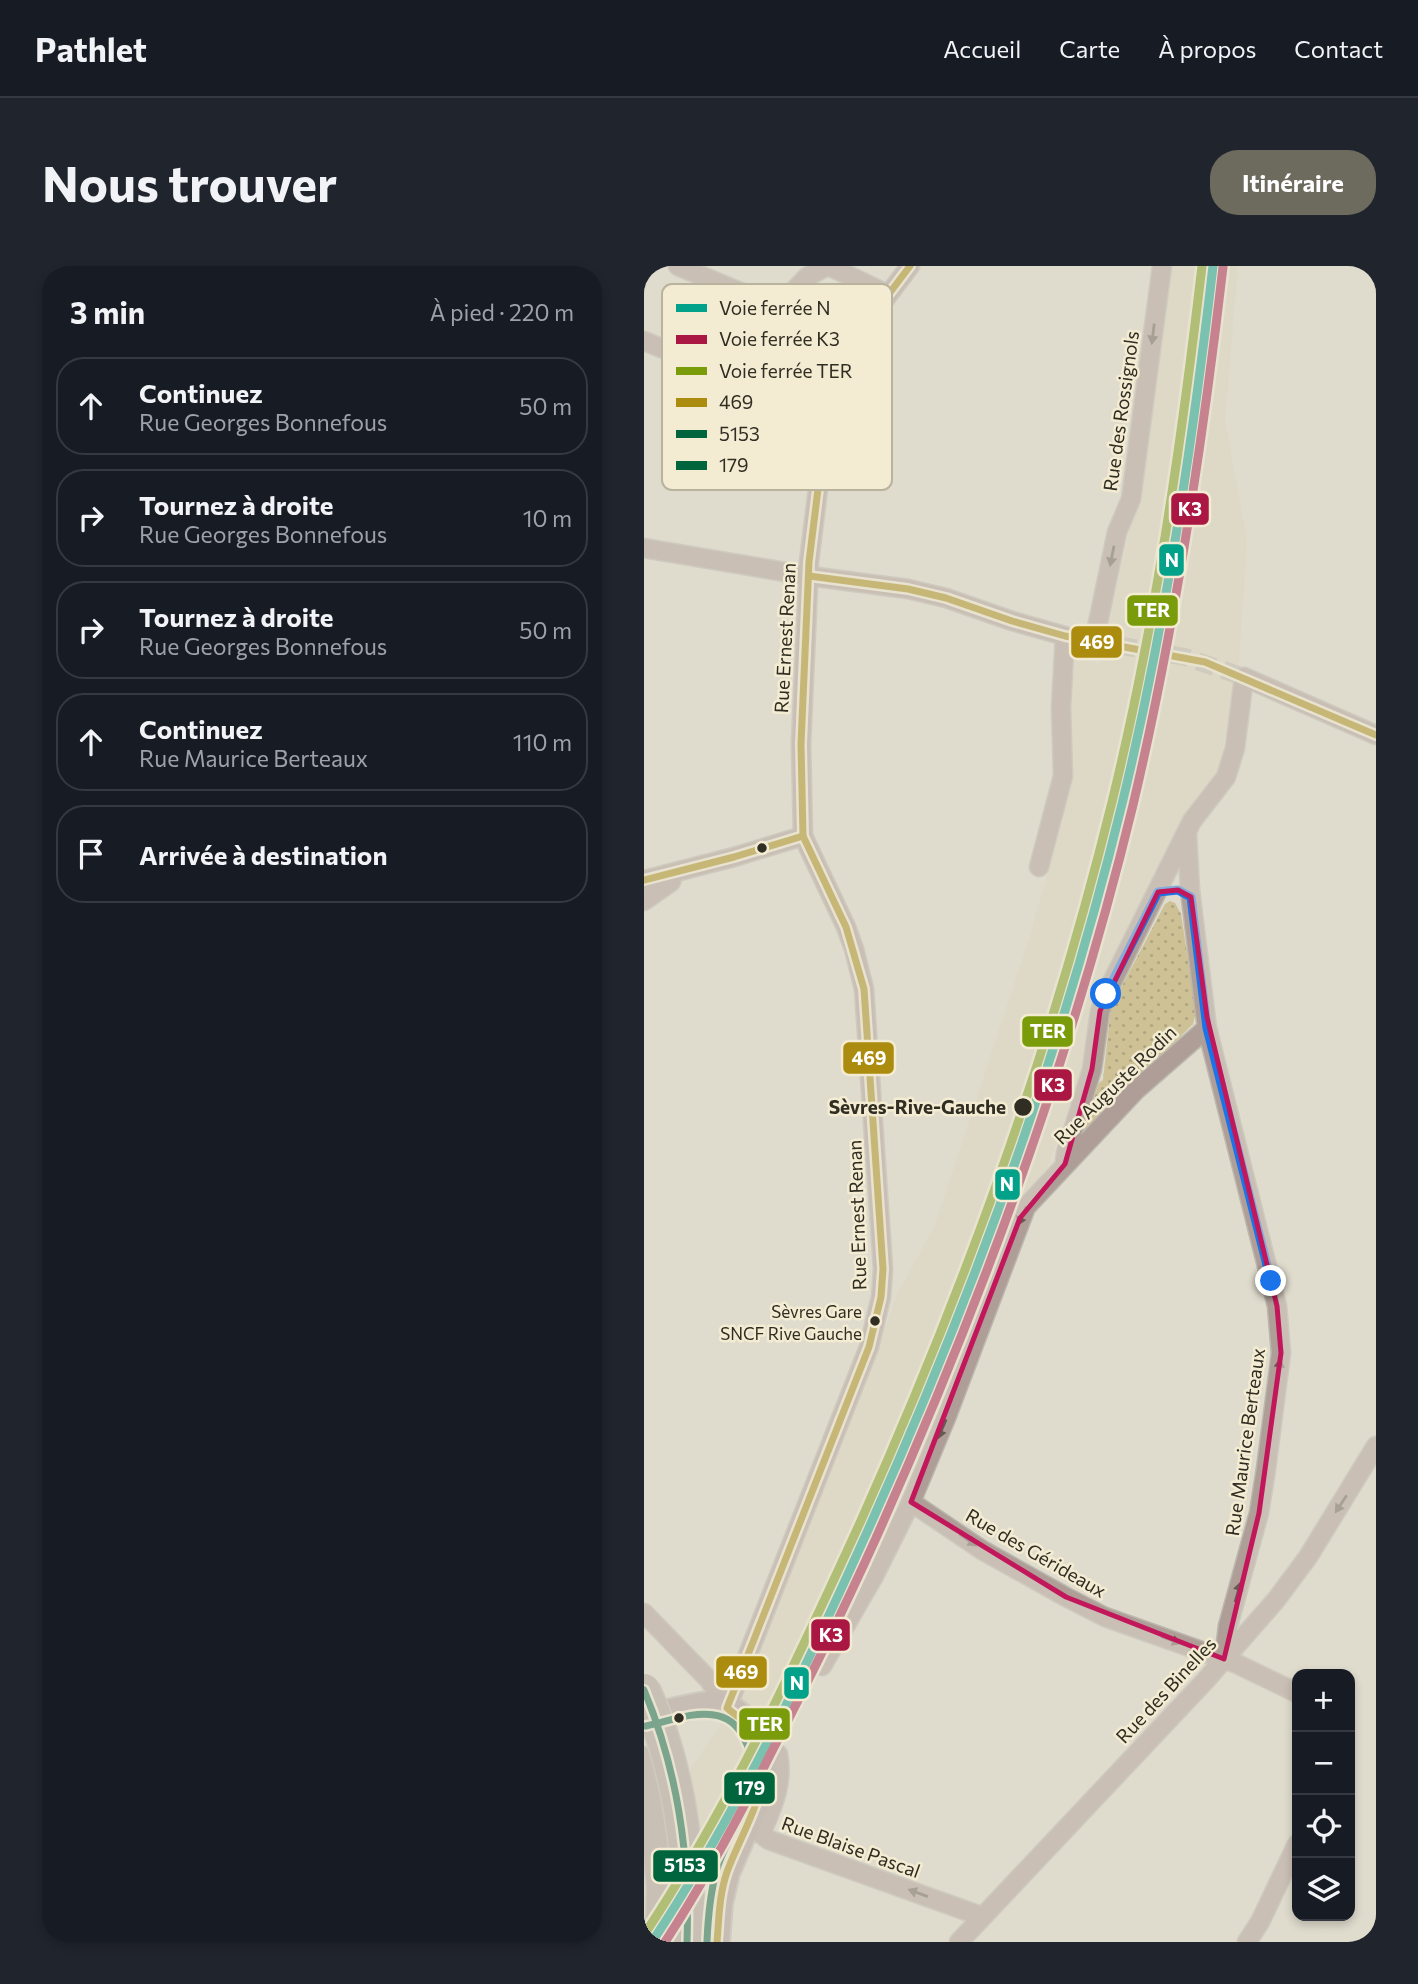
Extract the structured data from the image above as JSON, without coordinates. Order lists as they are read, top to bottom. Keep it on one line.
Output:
{"streets":{"street":["Rue des Rossignols","Rue Ernest Renan","Rue Auguste Rodin","Rue Maurice Berteaux","Rue des Gérideaux","Rue des Binelles","Rue Blaise Pascal"]},"crossings":[["Rue Auguste Rodin","Rue Maurice Berteaux"],["Rue Auguste Rodin","Rue des Gérideaux"],["Rue Maurice Berteaux","Rue des Gérideaux"],["Rue Maurice Berteaux","Rue des Binelles"],["Rue des Gérideaux","Rue des Binelles"],["Rue des Binelles","Rue Blaise Pascal"]],"one_way":["Rue des Rossignols","Rue Auguste Rodin","Rue Maurice Berteaux","Rue des Gérideaux","Rue des Binelles","Rue Blaise Pascal"],"places":["Sèvres-Rive-Gauche","Sèvres Gare SNCF Rive Gauche"],"lines":["rail line N","rail line TER","transit line 469","rail line K3","transit line 5153","transit line 179"],"legend":["Voie ferrée N","Voie ferrée K3","Voie ferrée TER","469","5153","179"],"page":{"header":"Pathlet","nav":["Accueil","Carte","À propos","Contact"],"buttons":"Itinéraire","title":"Nous trouver","heading":["3 min","À pied · 220 m"],"list":[["Continuez","Rue Georges Bonnefous","50 m"],["Tournez à droite","Rue Georges Bonnefous","10 m"],["Tournez à droite","Rue Georges Bonnefous","50 m"],["Continuez","Rue Maurice Berteaux","110 m"],"Arrivée à destination"],"map_buttons":["+","−"]}}
